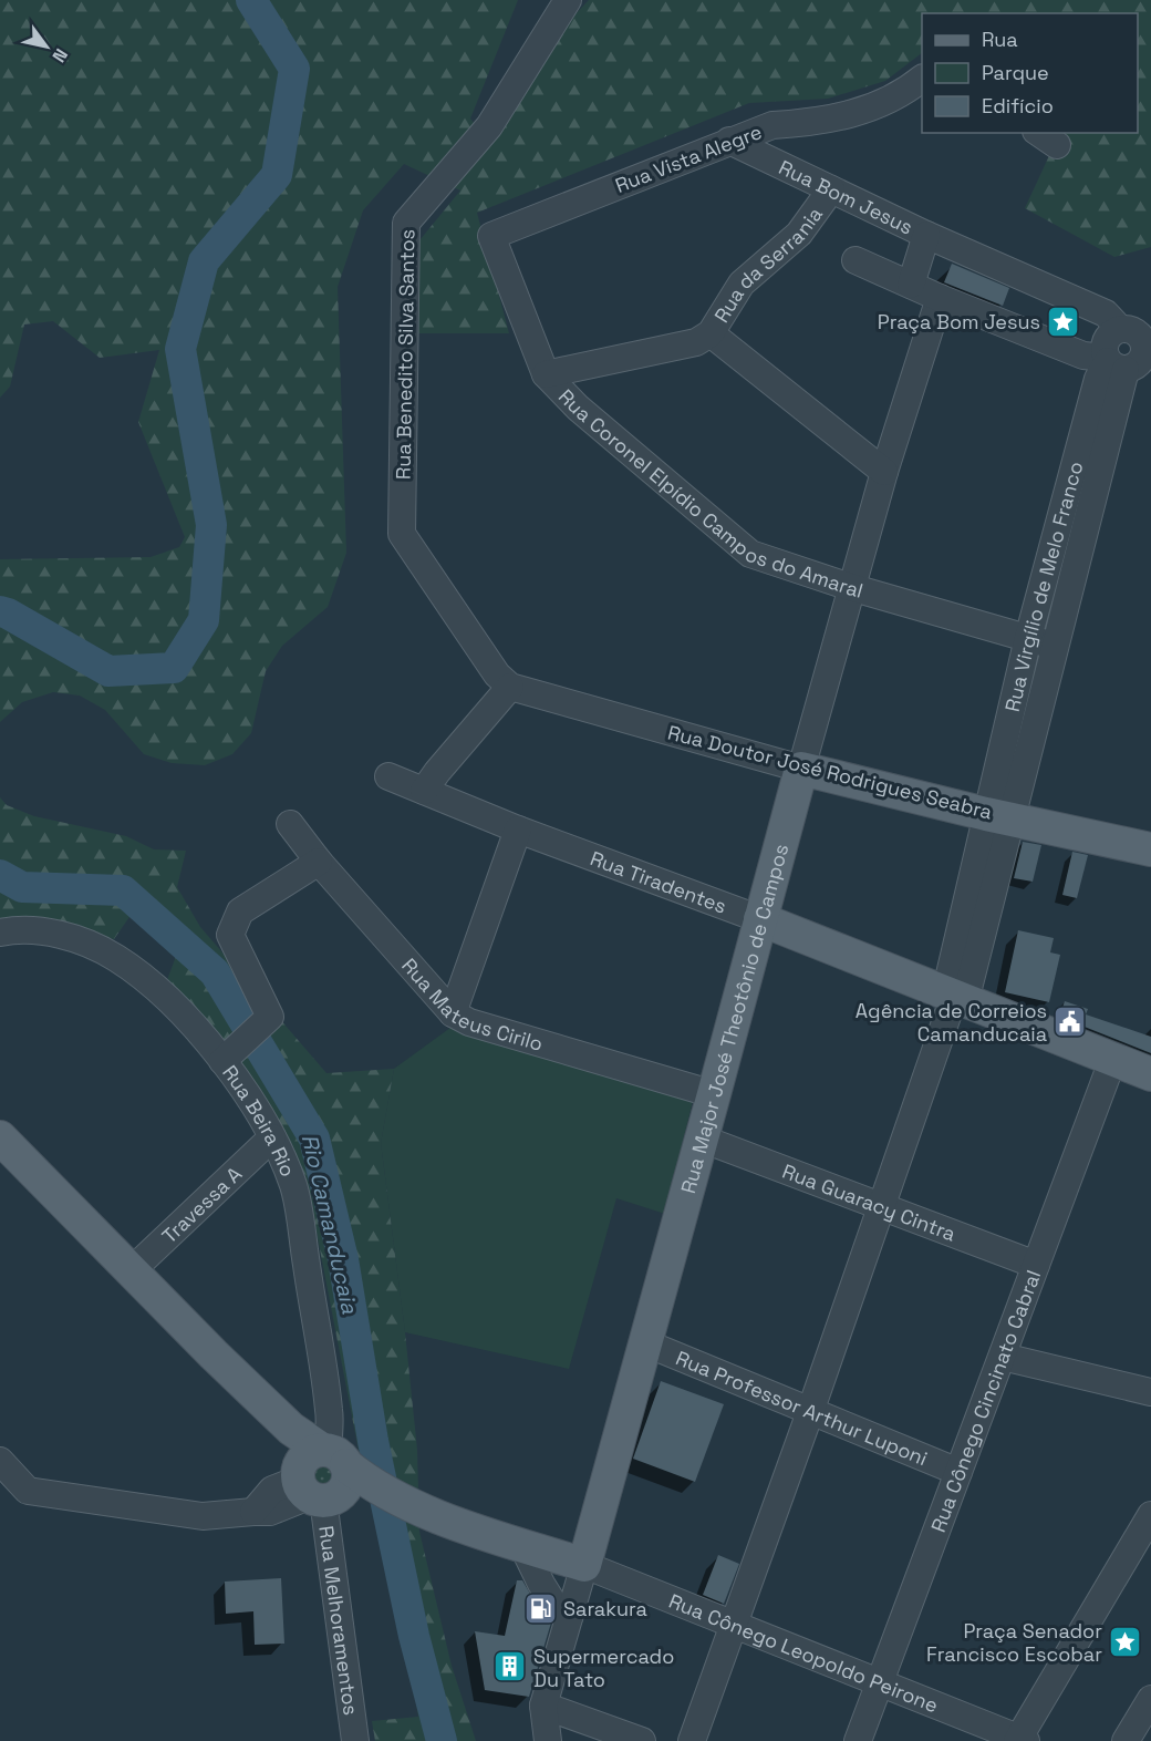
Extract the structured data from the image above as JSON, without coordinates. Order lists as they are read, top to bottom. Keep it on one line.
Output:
{"streets":{"main road":["Rua Doutor José Rodrigues Seabra","Rua Tiradentes","Rua Major José Theotônio de Campos","Rua Cônego Leopoldo Peirone"],"street":["Rua Vista Alegre","Rua Bom Jesus","Rua da Serrania","Rua Benedito Silva Santos","Rua Coronel Elpídio Campos do Amaral","Rua Virgílio de Melo Franco","Rua Mateus Cirilo","Rua Beira Rio","Rua Guaracy Cintra","Travessa A","Rua Cônego Cincinato Cabral","Rua Professor Arthur Luponi","Rua Melhoramentos"]},"crossings":[["Rua Vista Alegre","Rua Bom Jesus"],["Rua Vista Alegre","Rua Coronel Elpídio Campos do Amaral"],["Rua Bom Jesus","Rua da Serrania"],["Rua da Serrania","Rua Coronel Elpídio Campos do Amaral"],["Rua Benedito Silva Santos","Rua Doutor José Rodrigues Seabra"],["Rua Coronel Elpídio Campos do Amaral","Rua Virgílio de Melo Franco"],["Rua Coronel Elpídio Campos do Amaral","Rua Major José Theotônio de Campos"],["Rua Virgílio de Melo Franco","Rua Doutor José Rodrigues Seabra"],["Rua Doutor José Rodrigues Seabra","Rua Major José Theotônio de Campos"],["Rua Tiradentes","Rua Major José Theotônio de Campos"],["Rua Tiradentes","Rua Cônego Cincinato Cabral"],["Rua Mateus Cirilo","Rua Major José Theotônio de Campos"],["Rua Major José Theotônio de Campos","Rua Guaracy Cintra"],["Rua Major José Theotônio de Campos","Rua Professor Arthur Luponi"],["Rua Major José Theotônio de Campos","Rua Cônego Leopoldo Peirone"],["Rua Beira Rio","Travessa A"],["Rua Beira Rio","Rua Melhoramentos"],["Rua Beira Rio","Rua Cônego Leopoldo Peirone"],["Rua Guaracy Cintra","Rua Cônego Cincinato Cabral"],["Travessa A","Rua Cônego Leopoldo Peirone"],["Rua Cônego Cincinato Cabral","Rua Professor Arthur Luponi"],["Rua Cônego Cincinato Cabral","Rua Cônego Leopoldo Peirone"],["Rua Melhoramentos","Rua Cônego Leopoldo Peirone"]],"water":["Rio Camanducaia"],"places":{"place":["Praça Bom Jesus","Praça Senador Francisco Escobar"],"public building":["Agência de Correios Camanducaia"],"fuel station":["Sarakura"],"building":["Supermercado Du Tato"]},"legend":["Rua","Parque","Edifício"],"north":"bottom right"}
